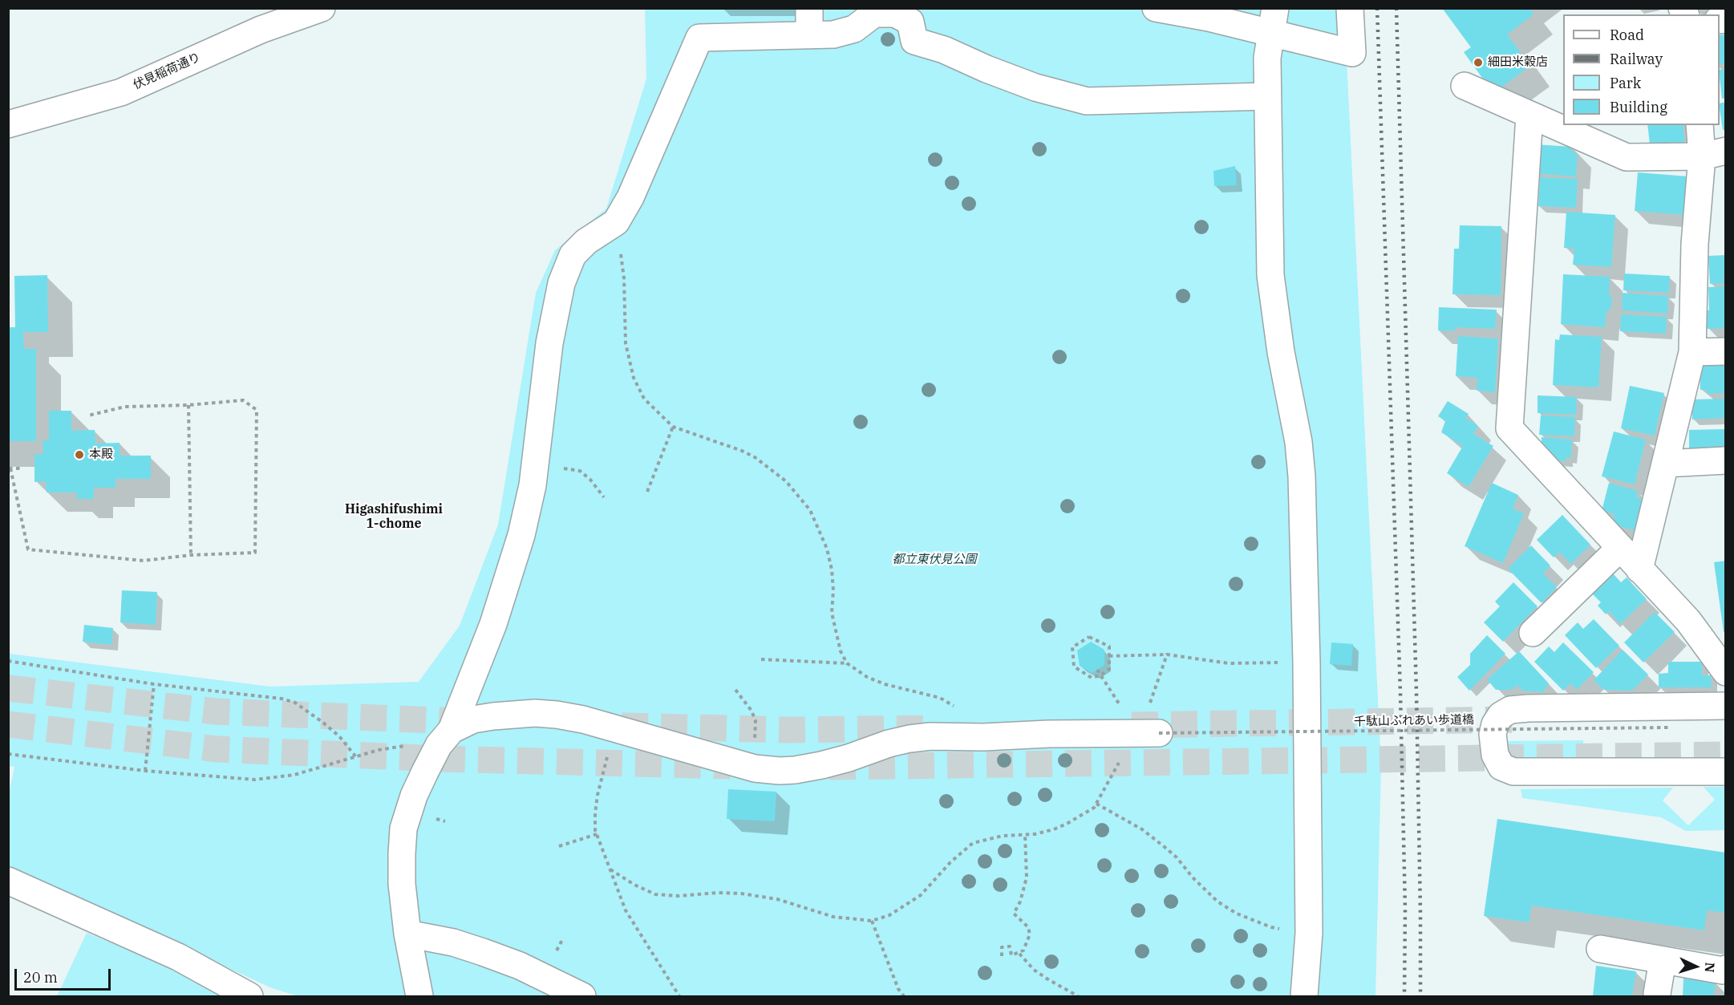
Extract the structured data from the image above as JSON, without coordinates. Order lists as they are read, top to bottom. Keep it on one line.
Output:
{"streets":{"street":["伏見稲荷通り"],"path":["千駄山ふれあい歩道橋"]},"districts":["Higashifushimi 1-chome"],"parks":["都立東伏見公園"],"places":["細田米穀店","本殿"],"legend":["Road","Railway","Park","Building"],"scale_bar":"20 m","north":"right"}
